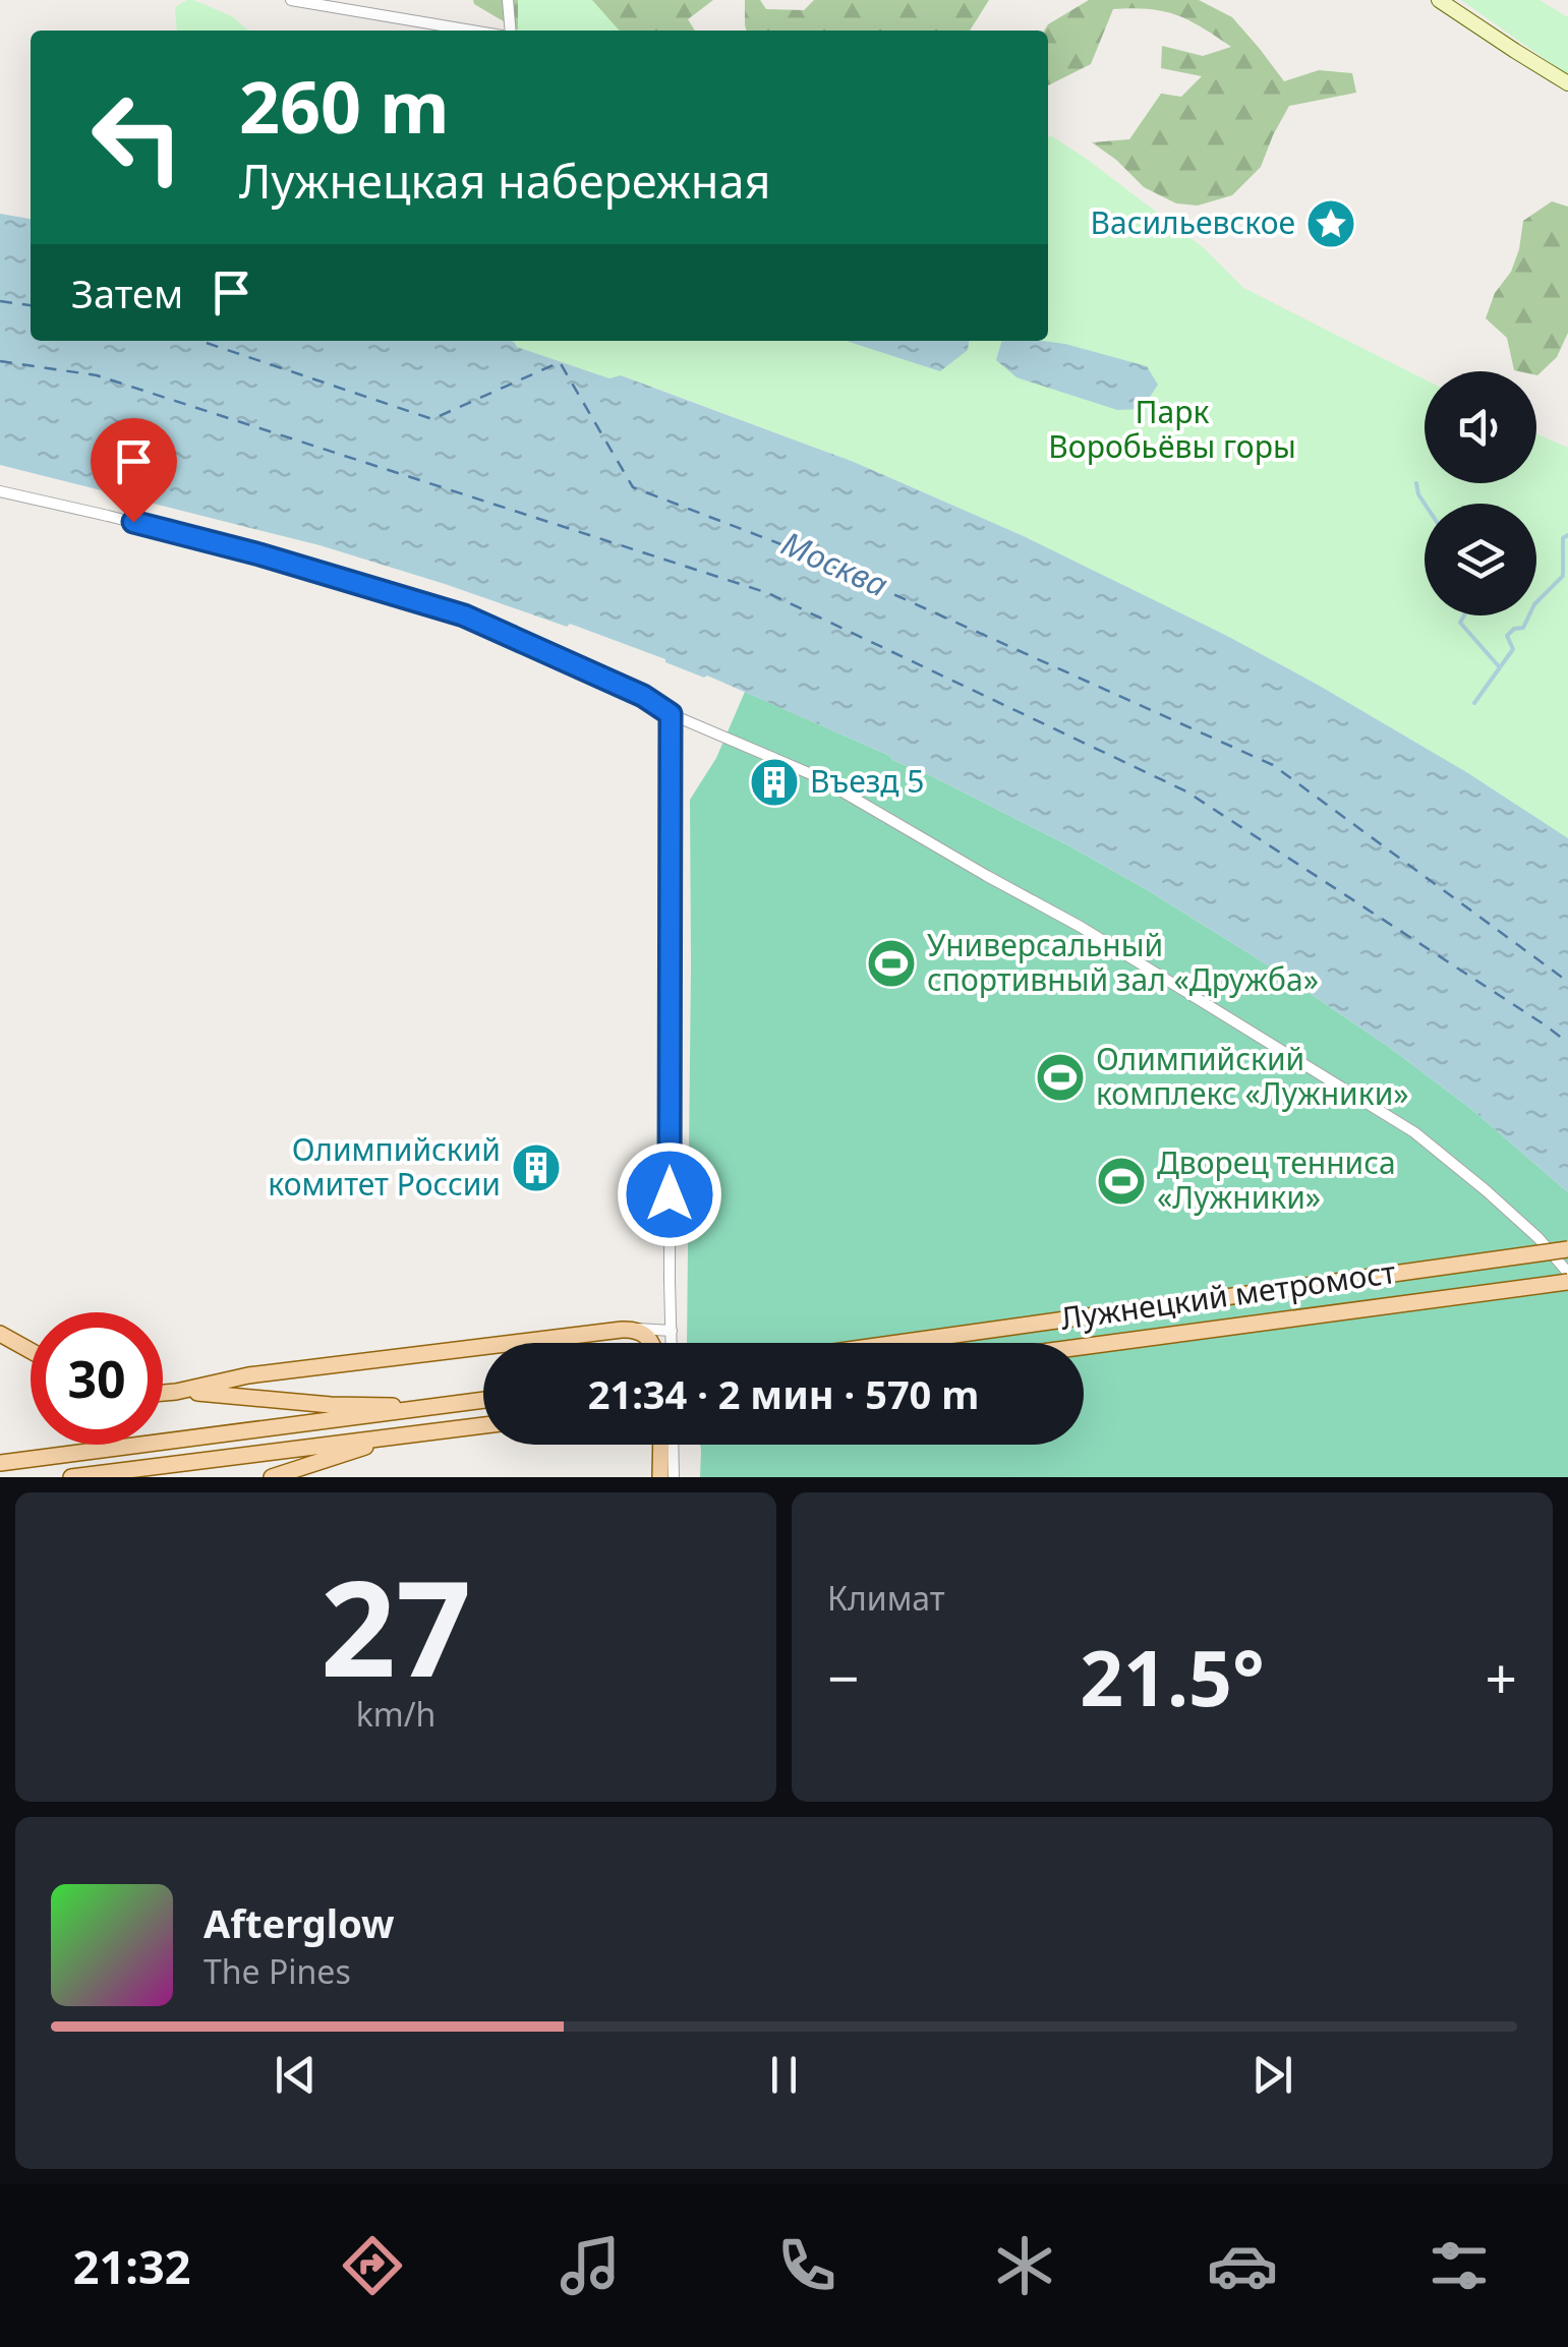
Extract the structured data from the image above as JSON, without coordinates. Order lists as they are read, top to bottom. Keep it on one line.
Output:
{"streets":{"main road":["Лужнецкий метромост"]},"water":["Москва"],"parks":["Парк Воробьёвы горы"],"places":{"place":["Васильевское"],"building":["Въезд 5","Олимпийский комитет России"],"sports":["Универсальный спортивный зал «Дружба»","Олимпийский комплекс «Лужники»","Дворец тенниса «Лужники»"]},"page":{"turn":["260 m","Лужнецкая набережная"],"then":"Затем","limit":"30","trip":"21:34 · 2 мин · 570 m","tile":[["27","km/h"],"Климат"],"heat":["−","21.5°","+"],"song":["Afterglow","The Pines"],"tabs":"21:32"}}
